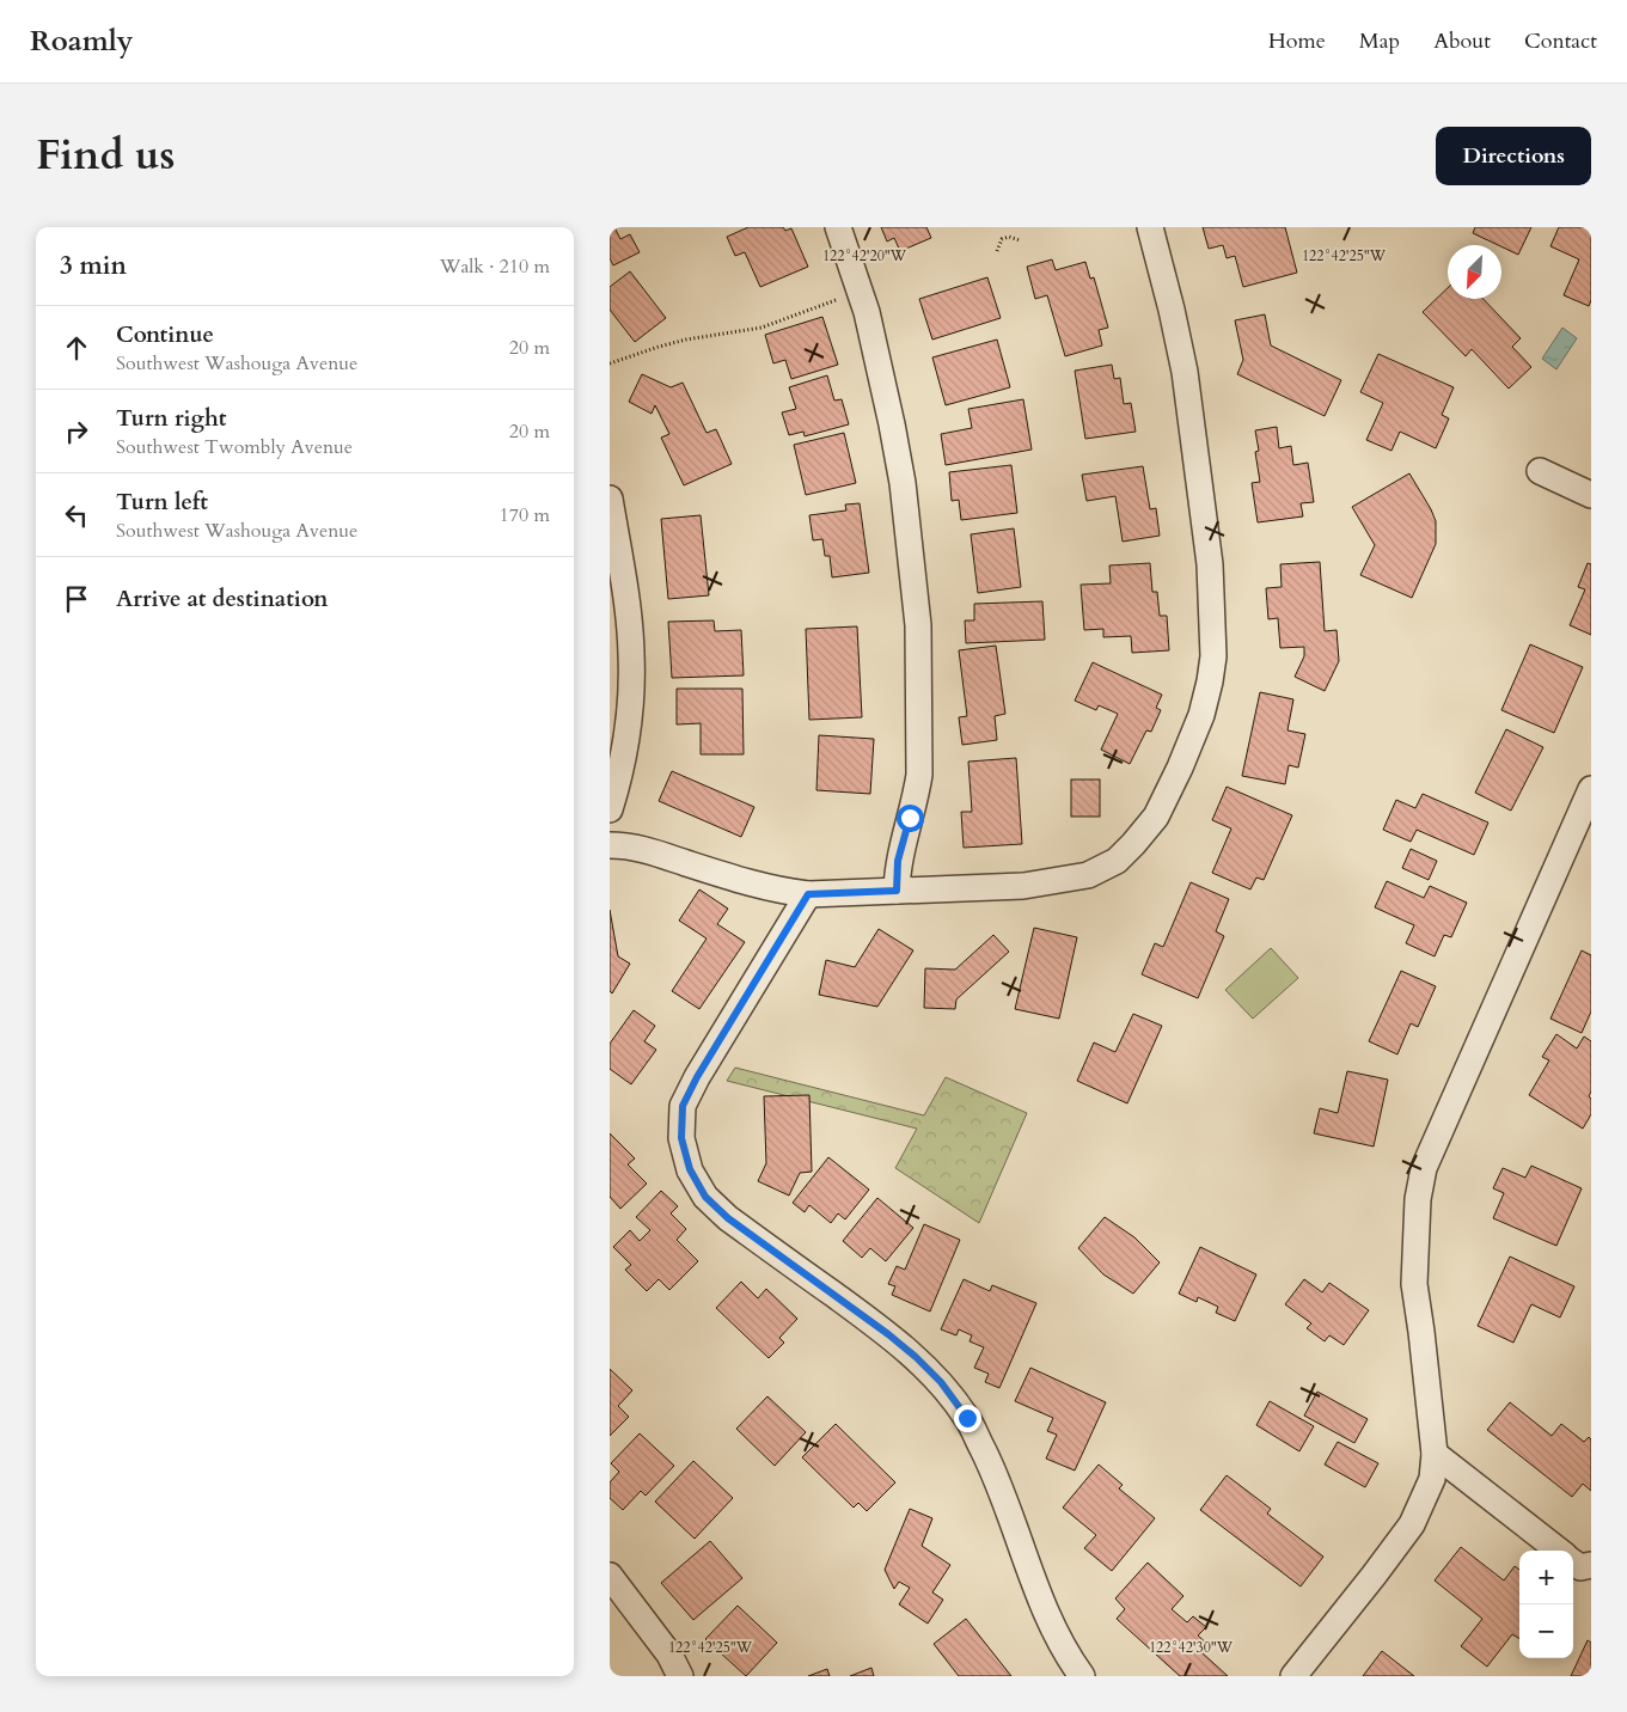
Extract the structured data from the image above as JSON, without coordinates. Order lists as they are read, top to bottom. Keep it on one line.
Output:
{"north":"bottom left","page":{"header":"Roamly","nav":["Home","Map","About","Contact"],"title":"Find us","buttons":"Directions","heading":["3 min","Walk · 210 m"],"list":[["Continue","Southwest Washouga Avenue","20 m"],["Turn right","Southwest Twombly Avenue","20 m"],["Turn left","Southwest Washouga Avenue","170 m"],"Arrive at destination"],"map_buttons":["+","−"]},"coordinates":["122°42'25\"W","122°42'20\"W","122°42'30\"W"]}
